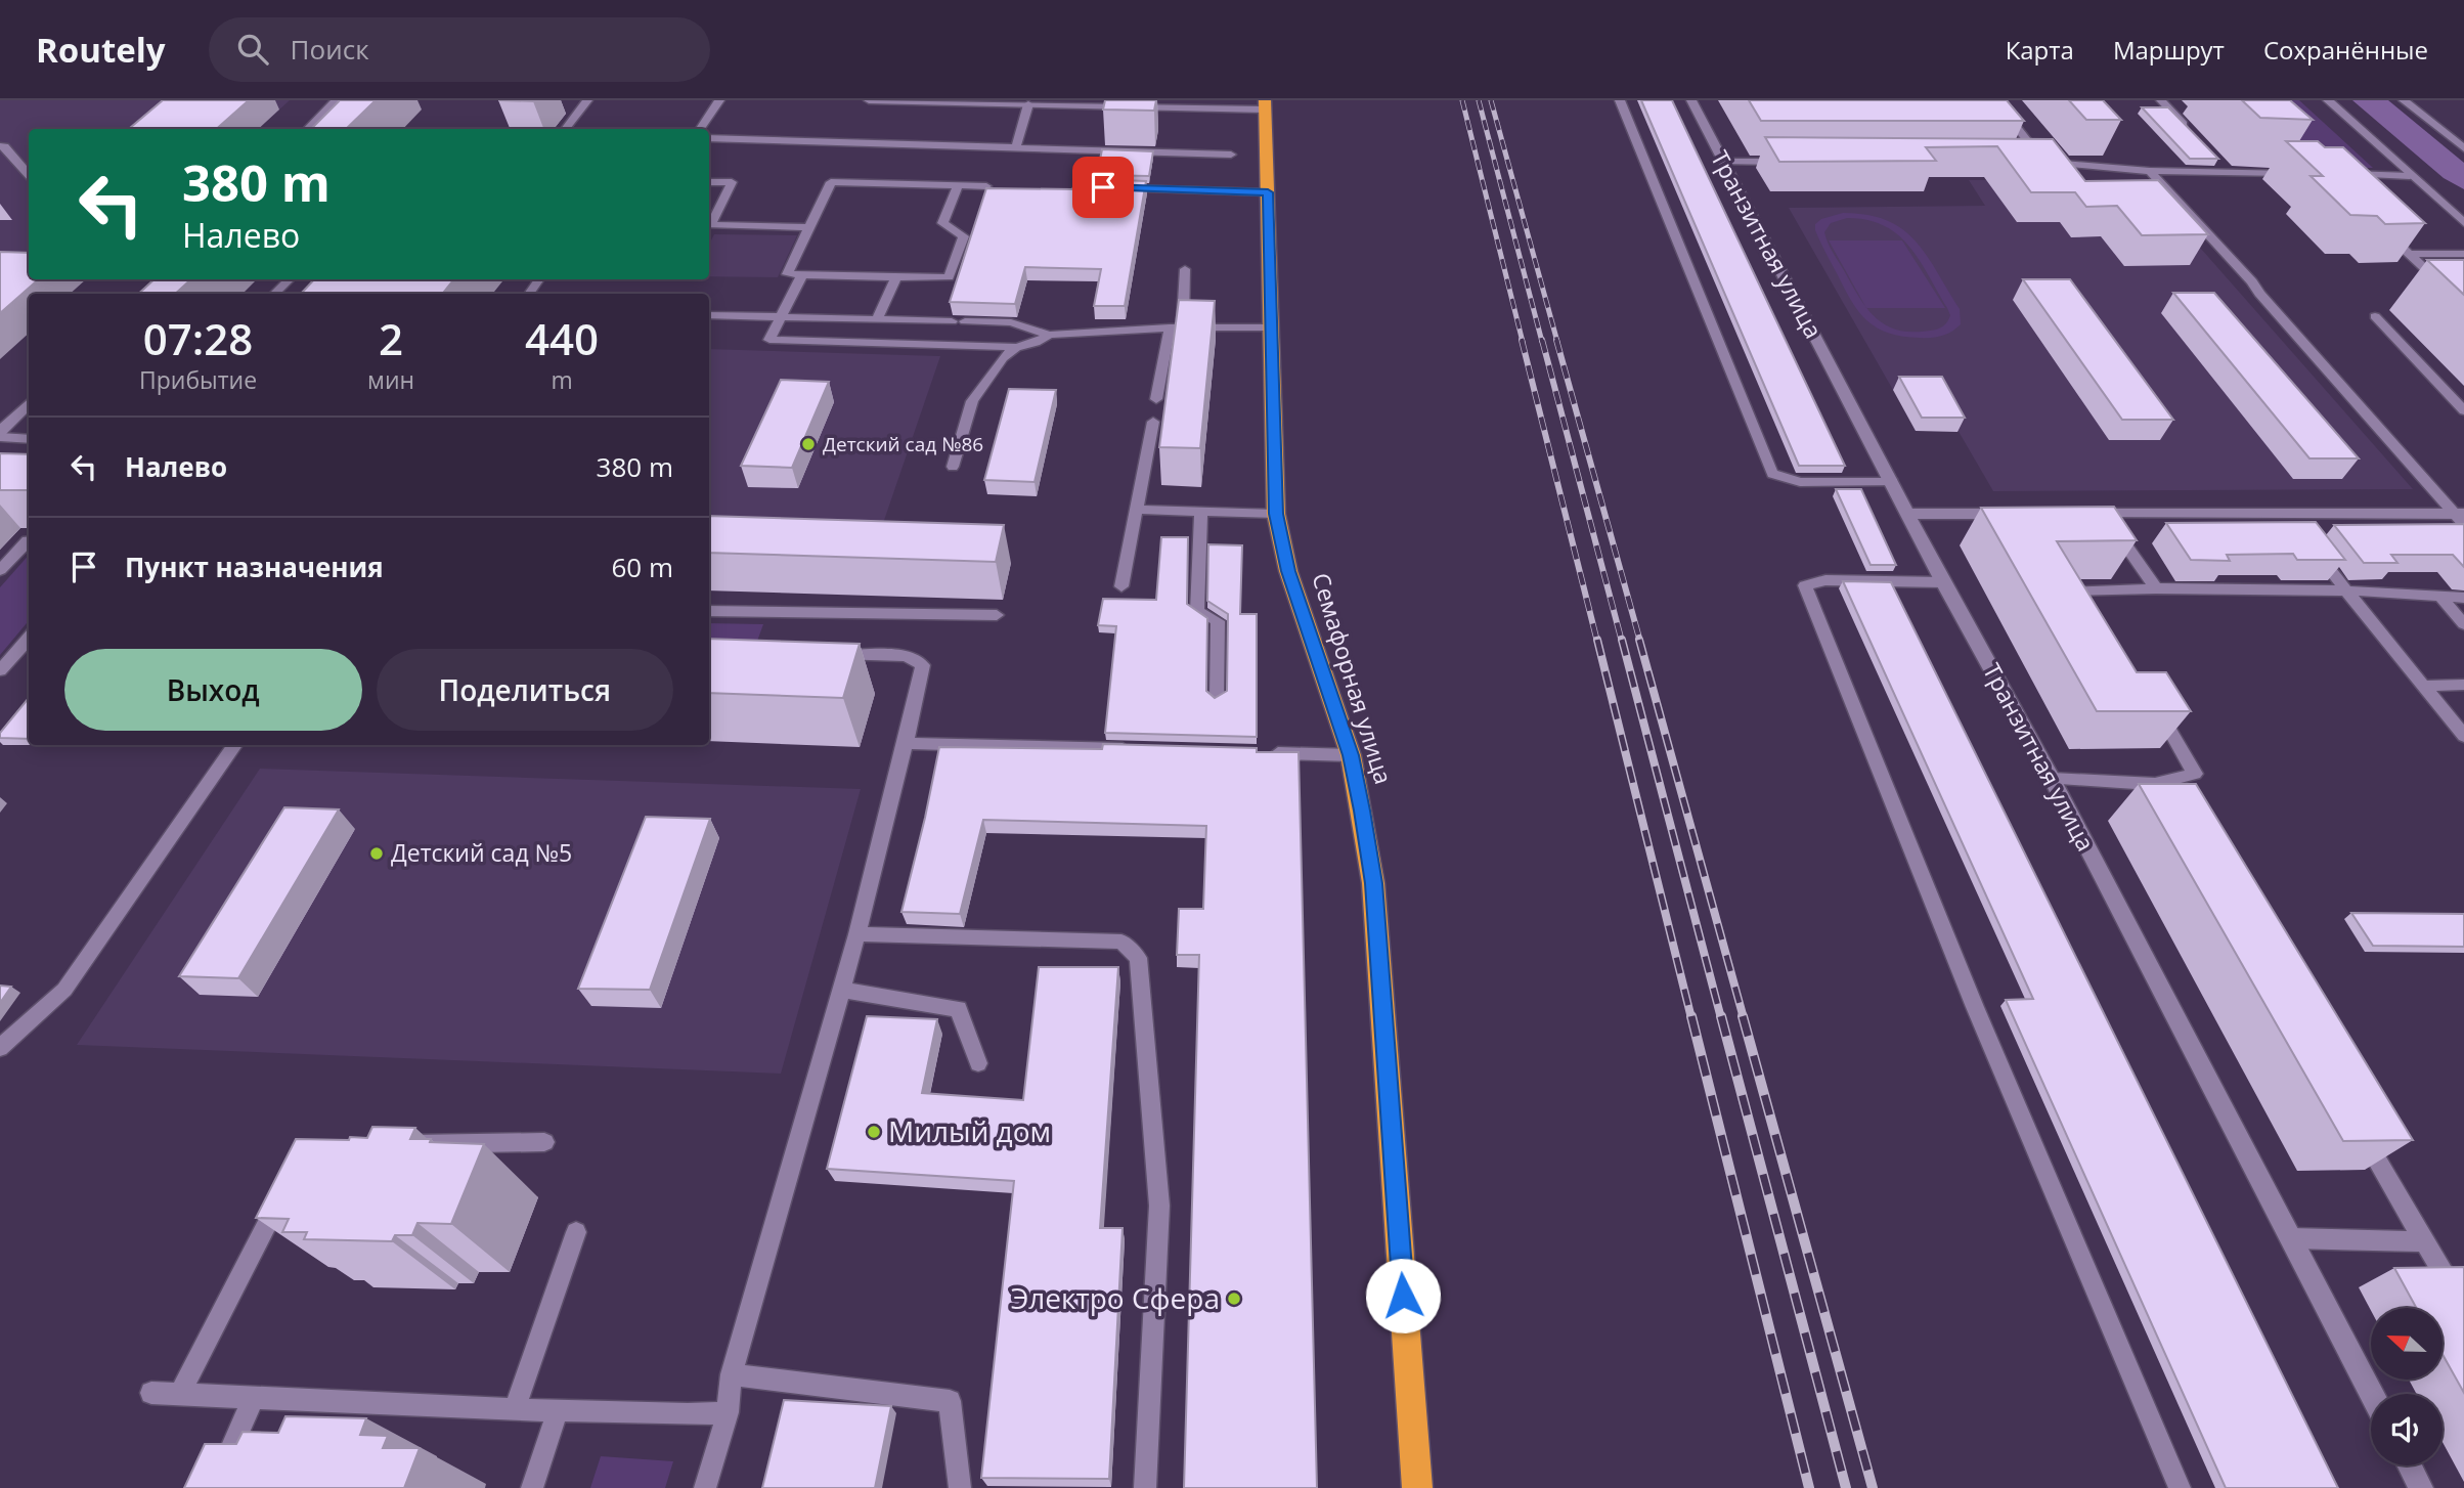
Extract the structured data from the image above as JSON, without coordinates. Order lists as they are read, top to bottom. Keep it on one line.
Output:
{"streets":{"highway":["Семафорная улица"],"street":["Транзитная улица"]},"places":["Детский сад №86","Детский сад №5","Милый дом","Электро Сфера"],"north":"left","page":{"header":"Routely","search":"Поиск","nav":["Карта","Маршрут","Сохранённые"],"turn":["380 m","Налево"],"eta":["07:28","Прибытие","2","мин","440","m"],"list":[{"name":"Налево","value":"380 m"},{"name":"Пункт назначения","value":"60 m"}],"buttons":["Выход","Поделиться"]}}
